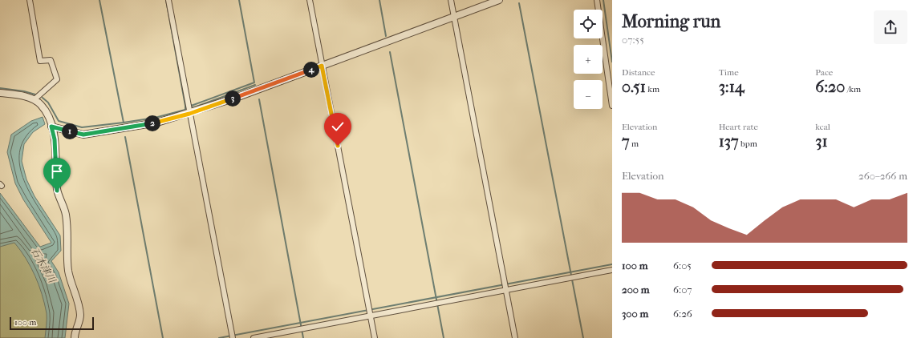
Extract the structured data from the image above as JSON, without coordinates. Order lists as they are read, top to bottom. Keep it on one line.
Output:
{"water":["石木津川"],"scale_bar":"100 m","page":{"heading":["Morning run","07:55"],"map_buttons":["+","−"],"stats":[["Distance","0.51 km"],["Time","3:14"],["Pace","6:20 /km"],["Elevation","7 m"],["Heart rate","137 bpm"],["kcal","31"]],"pins":["4","3","2","1"],"chart":["Elevation","260–266 m"],"list":[{"name":"100 m","note":"6:05"},{"name":"200 m","note":"6:07"},{"name":"300 m","note":"6:26"}],"scale":"100 m"}}
